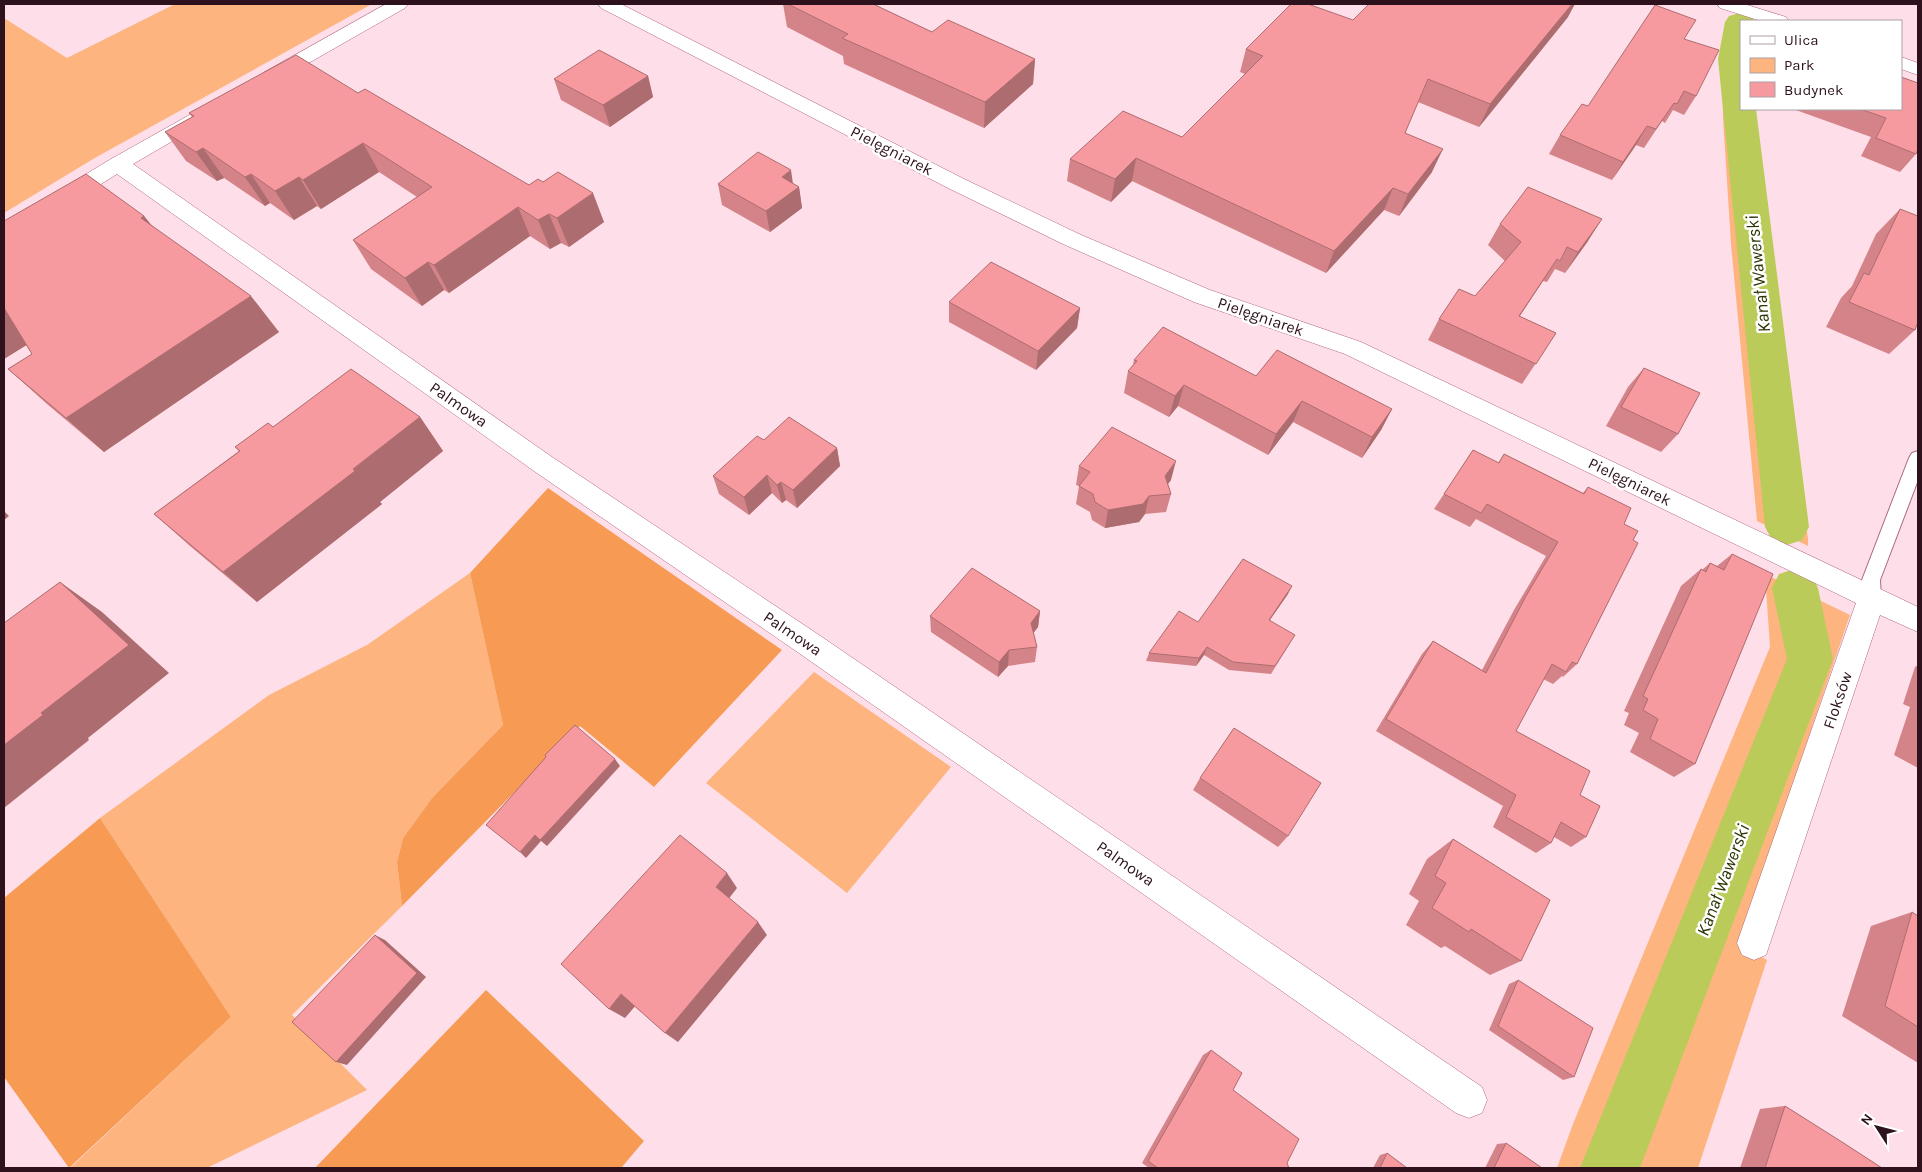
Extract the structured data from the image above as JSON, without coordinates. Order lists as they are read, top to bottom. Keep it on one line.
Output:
{"streets":{"street":["Pielęgniarek","Palmowa","Floksów"]},"crossings":[["Pielęgniarek","Floksów"]],"water":["Kanał Wawerski"],"legend":["Ulica","Park","Budynek"],"north":"top left"}
